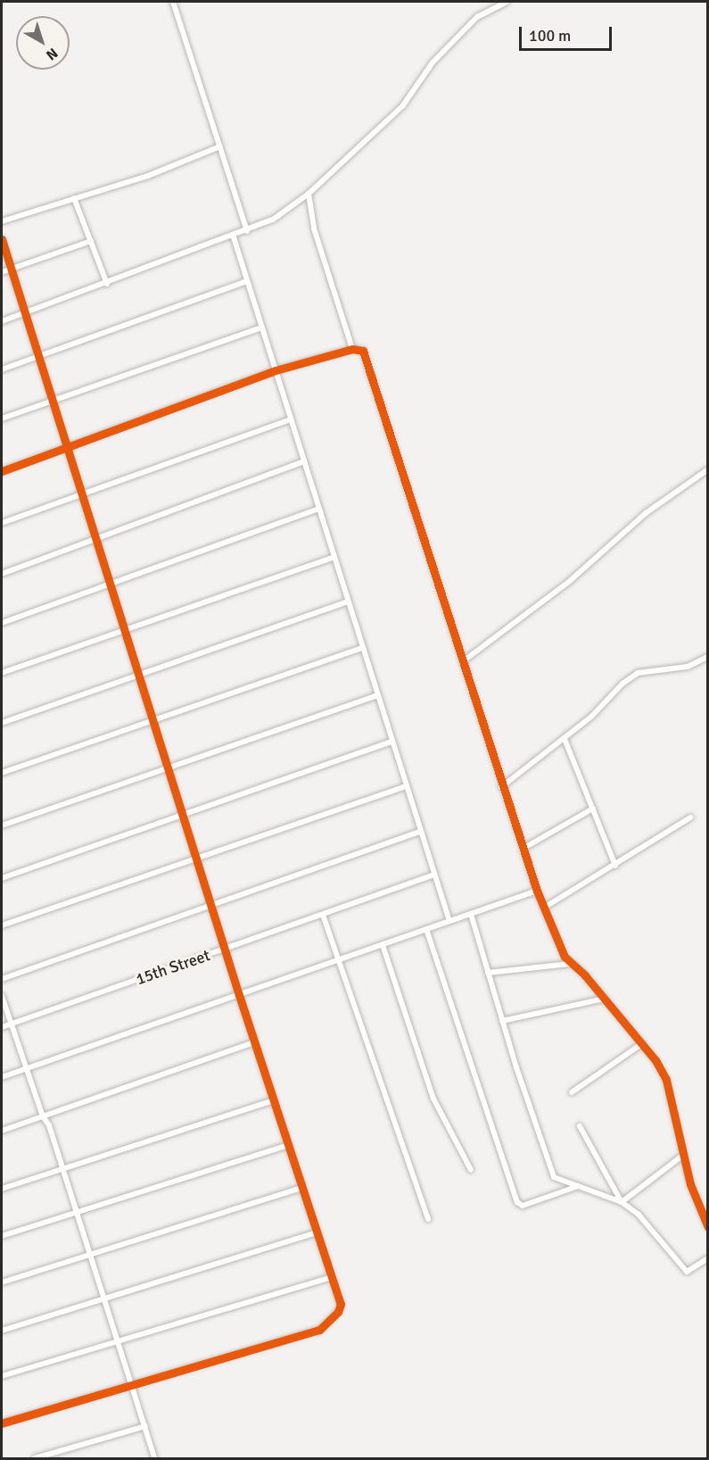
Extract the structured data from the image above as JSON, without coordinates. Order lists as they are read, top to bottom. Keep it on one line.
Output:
{"streets":{"street":["15th Street"]},"scale_bar":"100 m","north":"bottom right"}
